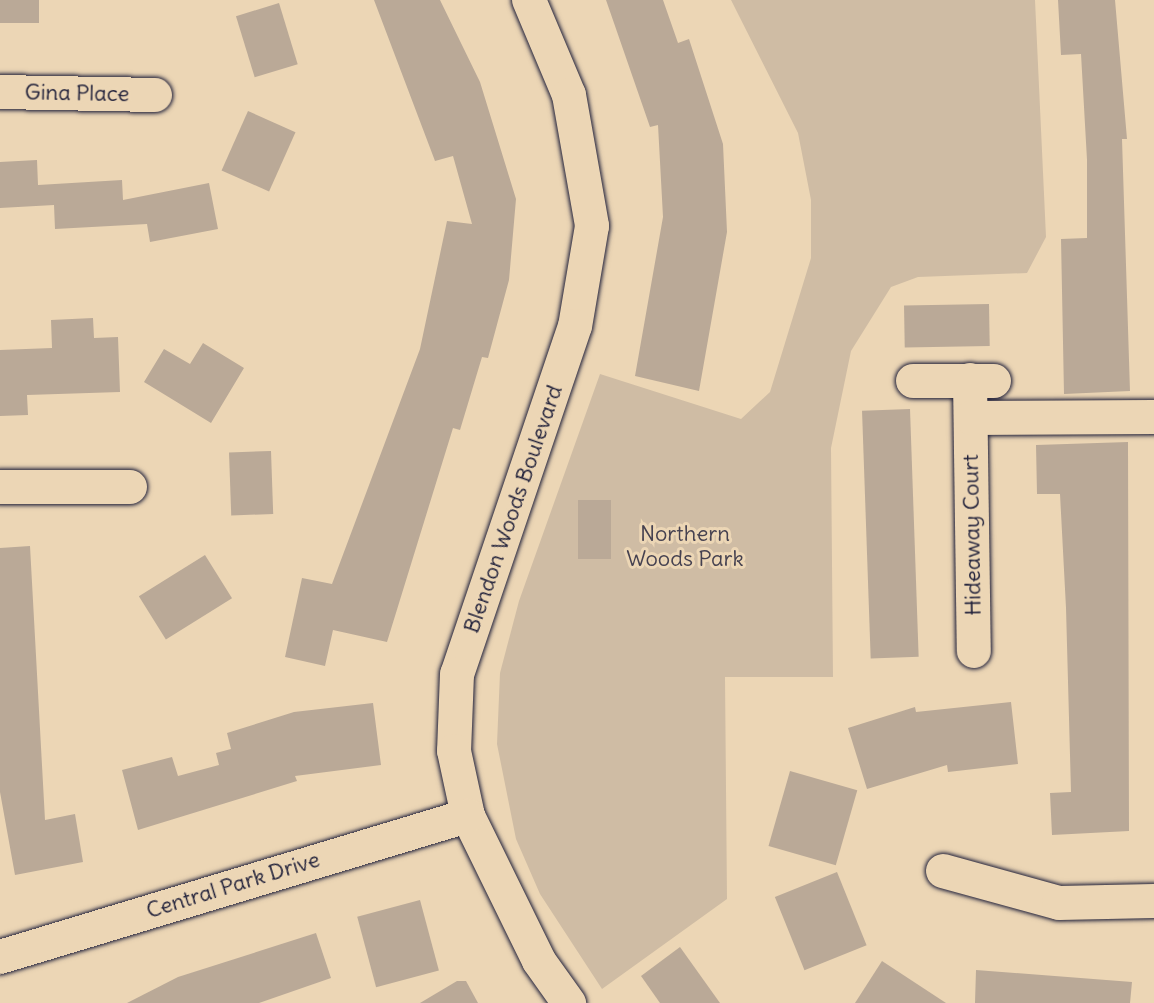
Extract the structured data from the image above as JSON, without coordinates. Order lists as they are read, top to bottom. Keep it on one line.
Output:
{"streets":{"street":["Gina Place","Blendon Woods Boulevard","Hideaway Court","Central Park Drive"]},"crossings":[["Blendon Woods Boulevard","Central Park Drive"]],"parks":["Northern Woods Park"]}
